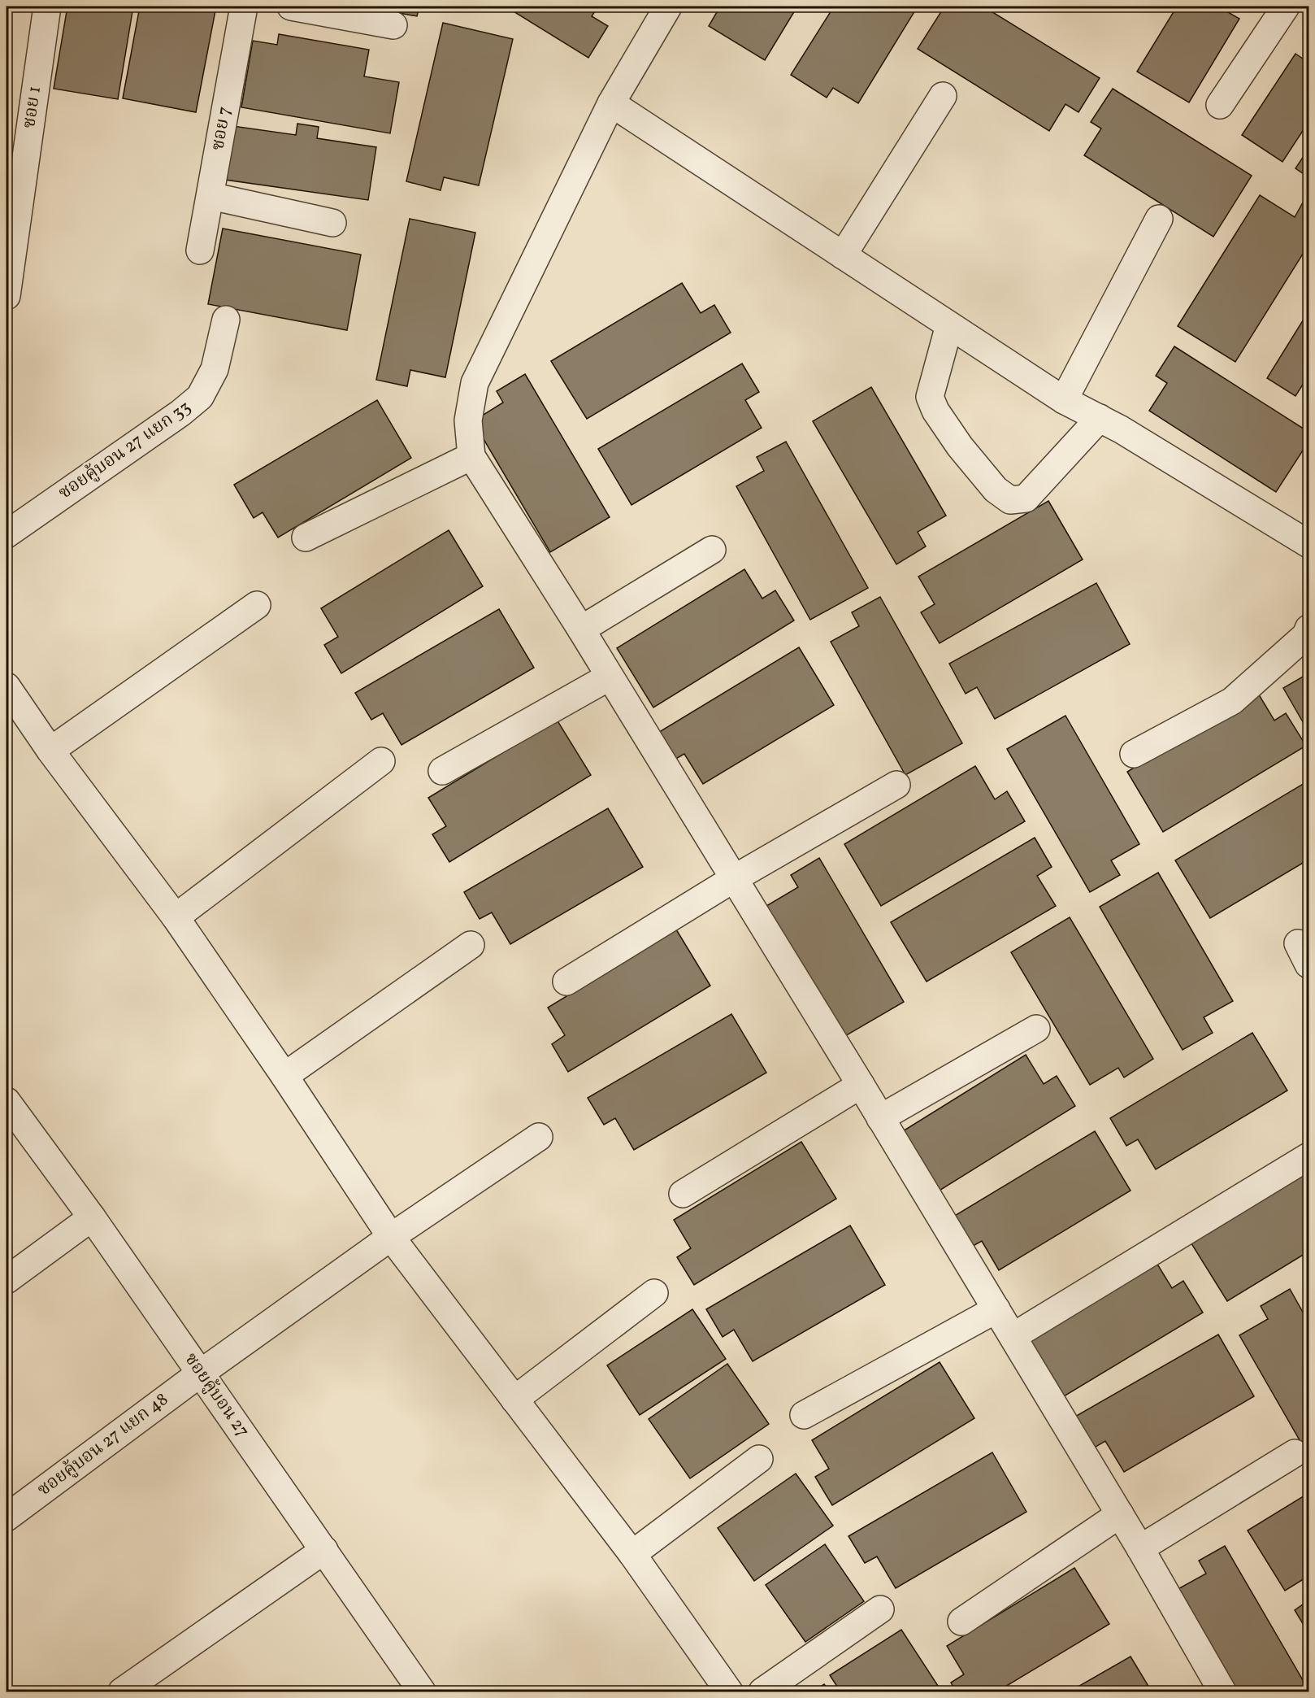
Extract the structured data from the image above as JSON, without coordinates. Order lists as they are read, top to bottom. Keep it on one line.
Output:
{"streets":{"street":["ซอย 1","ซอย 7","ซอยคู้บอน 27 แยก 33","ซอยคู้บอน 27","ซอยคู้บอน 27 แยก 48"]},"crossings":[["ซอยคู้บอน 27","ซอยคู้บอน 27 แยก 48"]]}
